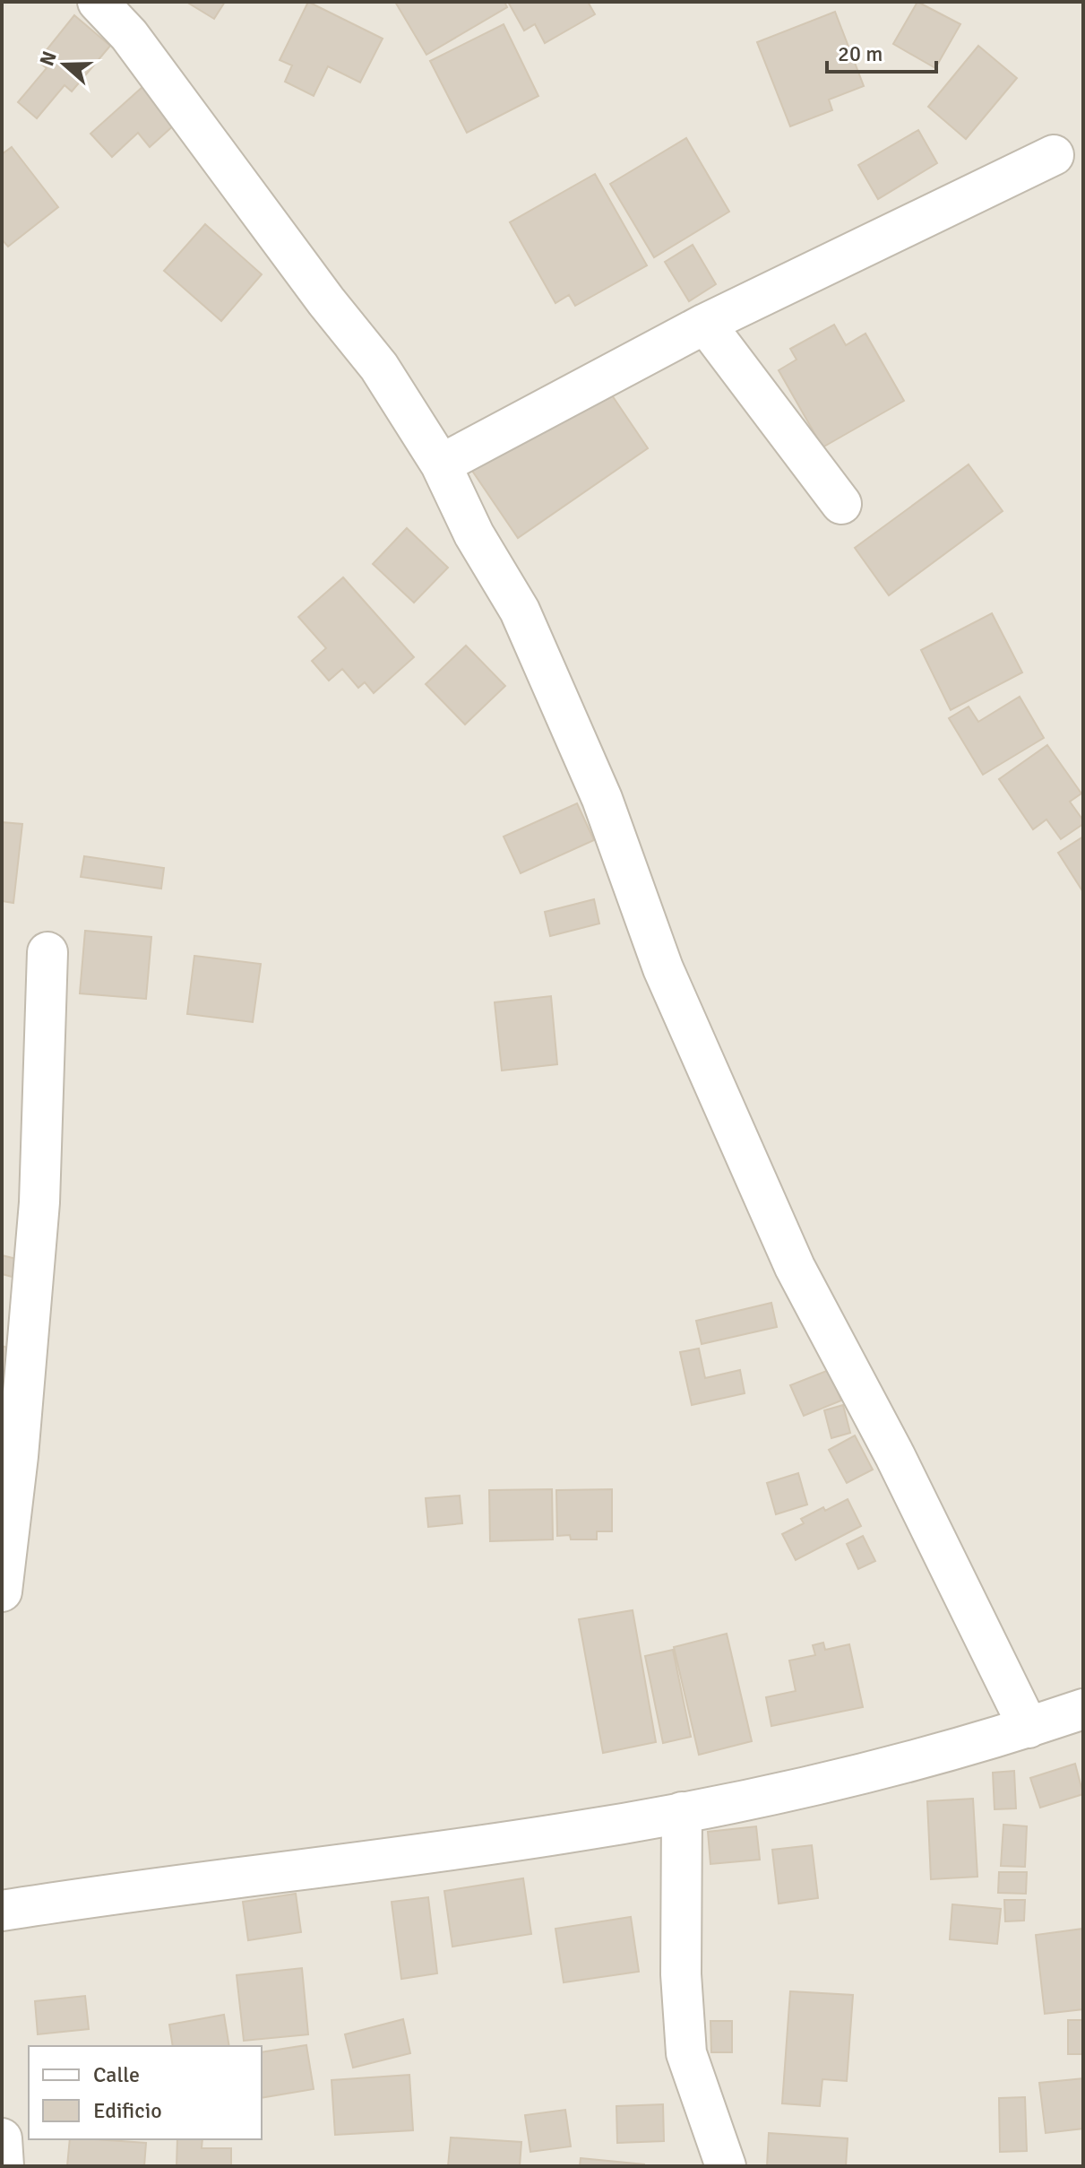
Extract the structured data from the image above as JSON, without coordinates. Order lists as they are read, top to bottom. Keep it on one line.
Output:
{"legend":["Calle","Edificio"],"scale_bar":"20 m","north":"left"}
